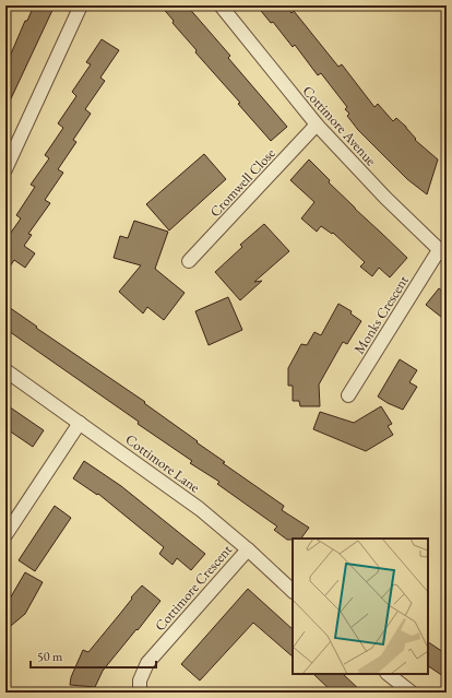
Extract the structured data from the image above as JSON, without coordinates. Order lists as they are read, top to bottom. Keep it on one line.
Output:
{"streets":{"street":["Cottimore Avenue","Cromwell Close","Monks Crescent","Cottimore Lane","Cottimore Crescent"]},"crossings":[["Cottimore Avenue","Cromwell Close"],["Cottimore Avenue","Monks Crescent"],["Cottimore Lane","Cottimore Crescent"]],"scale_bar":"50 m"}
